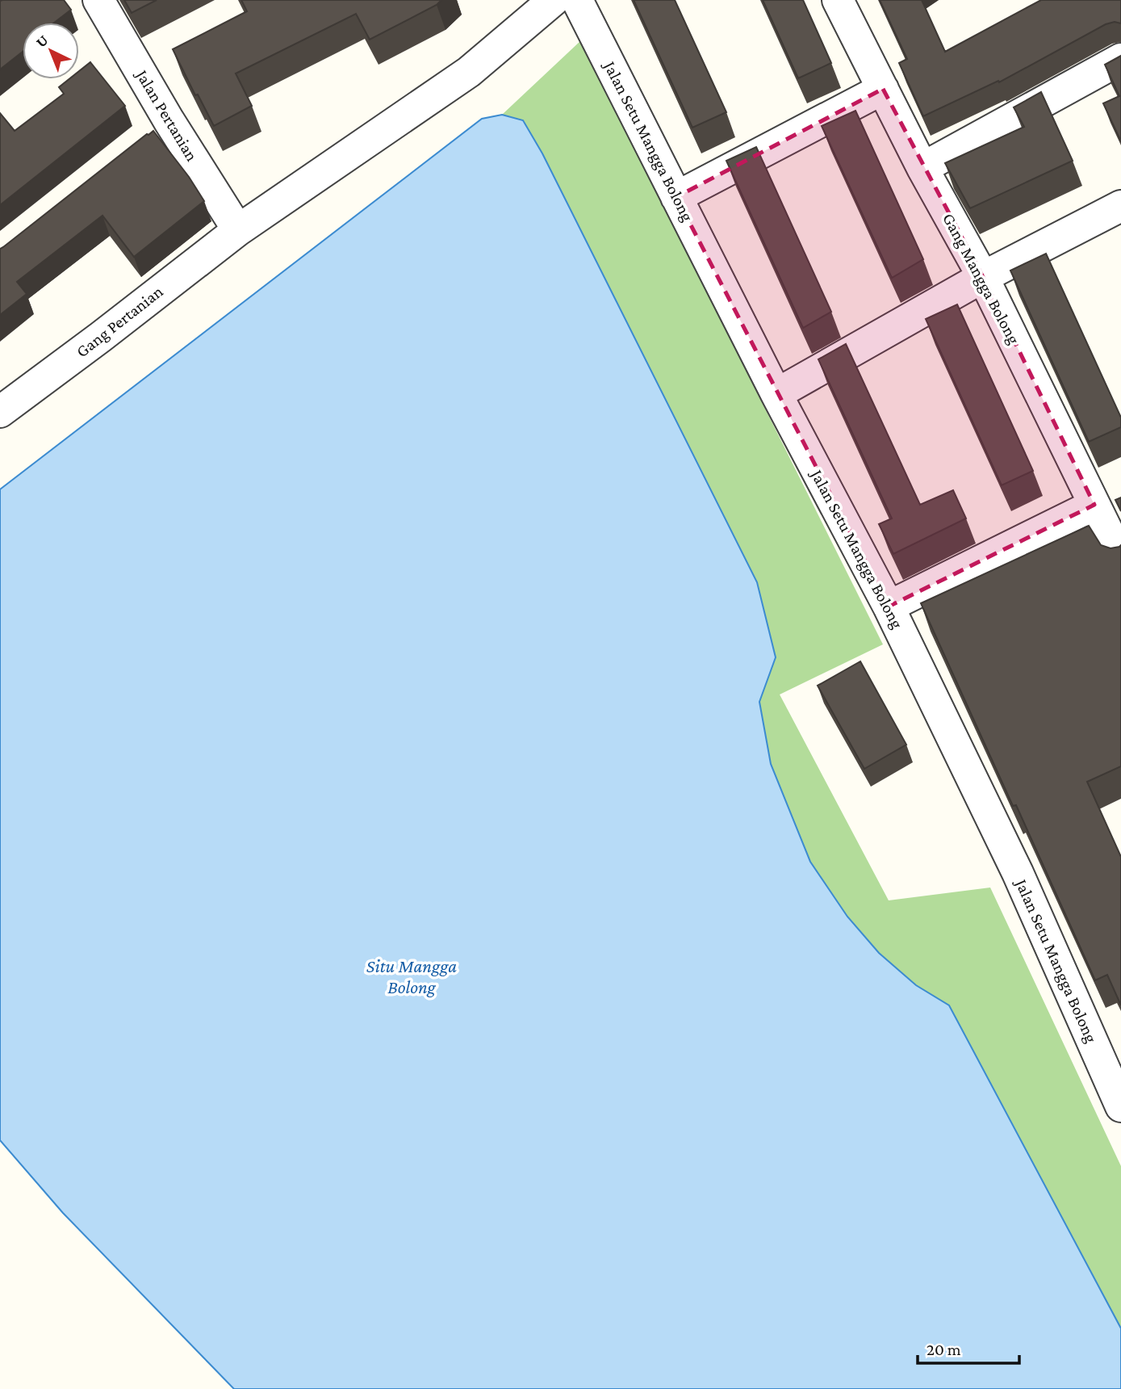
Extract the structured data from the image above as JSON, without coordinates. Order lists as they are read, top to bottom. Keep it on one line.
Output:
{"streets":{"street":["Jalan Pertanian","Jalan Setu Mangga Bolong","Gang Mangga Bolong","Gang Pertanian"]},"crossings":[["Jalan Pertanian","Gang Pertanian"]],"water":["Situ Mangga Bolong"],"scale_bar":"20 m","north":"top left"}
